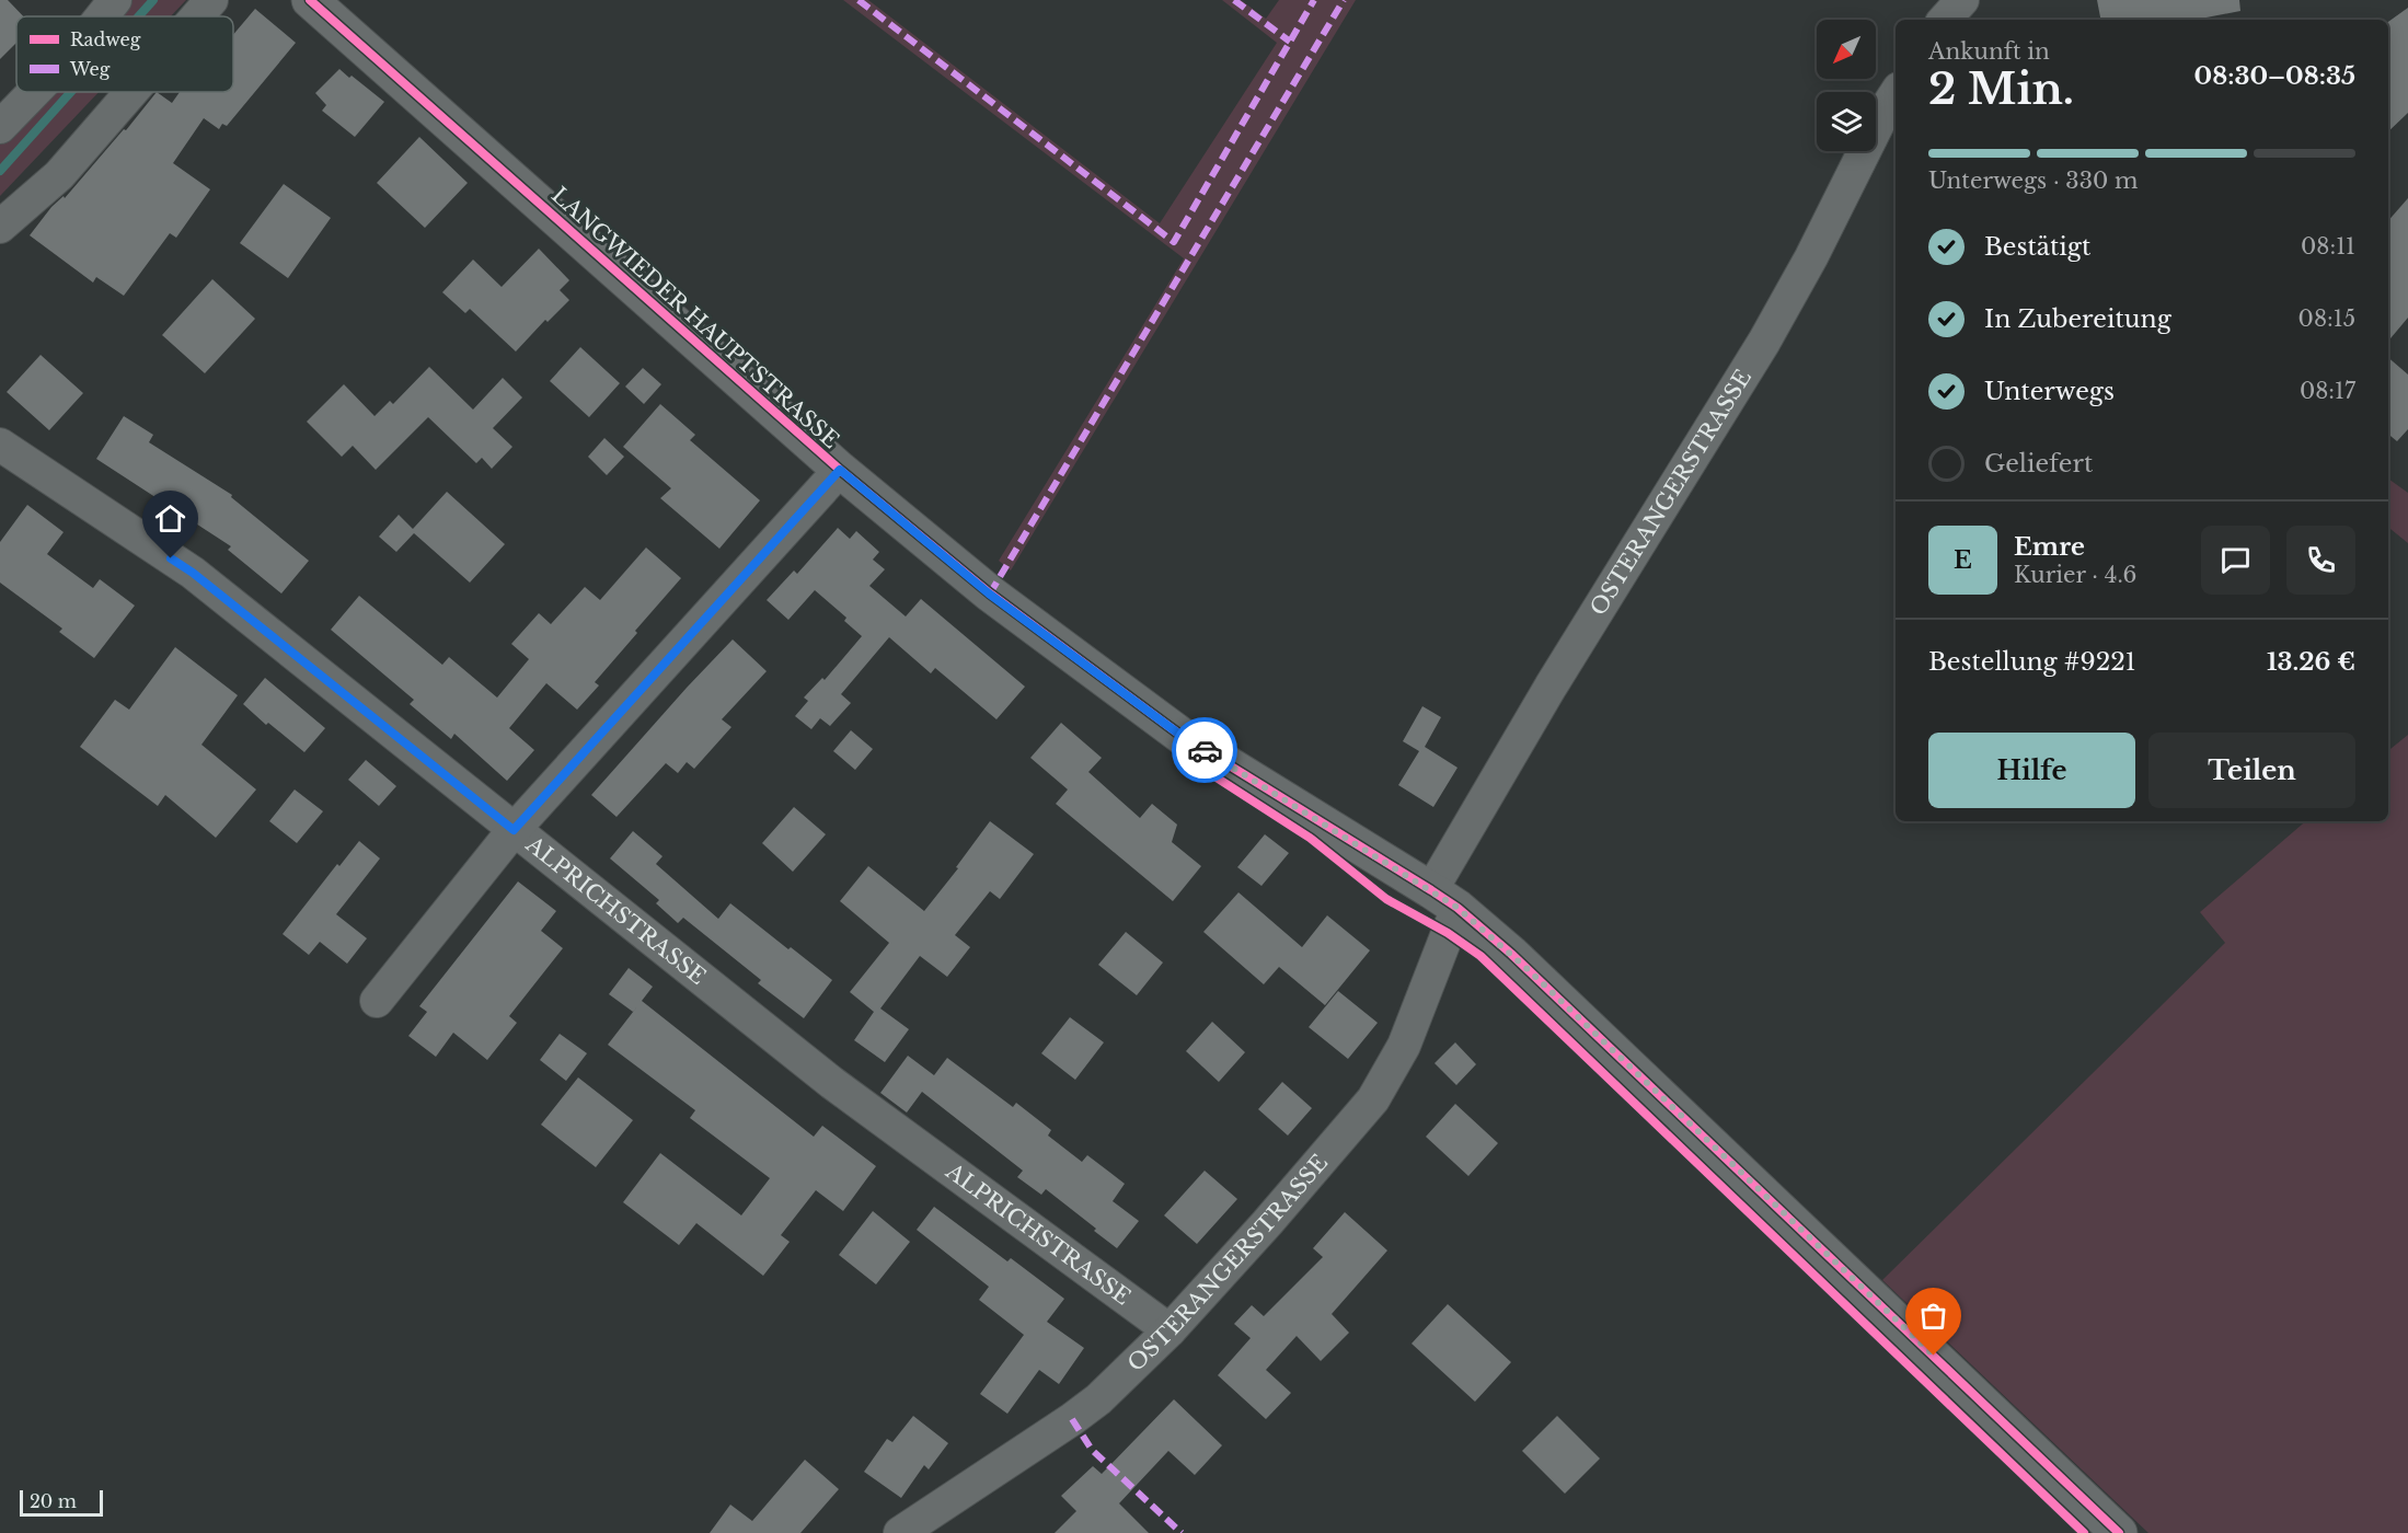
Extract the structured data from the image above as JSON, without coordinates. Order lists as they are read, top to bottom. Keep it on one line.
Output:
{"streets":{"street":["LANGWIEDER HAUPTSTRASSE","OSTERANGERSTRASSE","ALPRICHSTRASSE"]},"crossings":[["LANGWIEDER HAUPTSTRASSE","OSTERANGERSTRASSE"],["OSTERANGERSTRASSE","ALPRICHSTRASSE"]],"legend":["Radweg","Weg"],"scale_bar":"20 m","north":"bottom left","page":{"heading":["2 Min.","Ankunft in","08:30–08:35"],"panel":["Emre","Kurier · 4.6","Bestellung #9221","13.26 €"],"bar":"Unterwegs · 330 m","list":[["Bestätigt","08:11"],["In Zubereitung","08:15"],["Unterwegs","08:17"],"Geliefert"],"round":"E","buttons":["Hilfe","Teilen"],"scale":"20 m"}}
